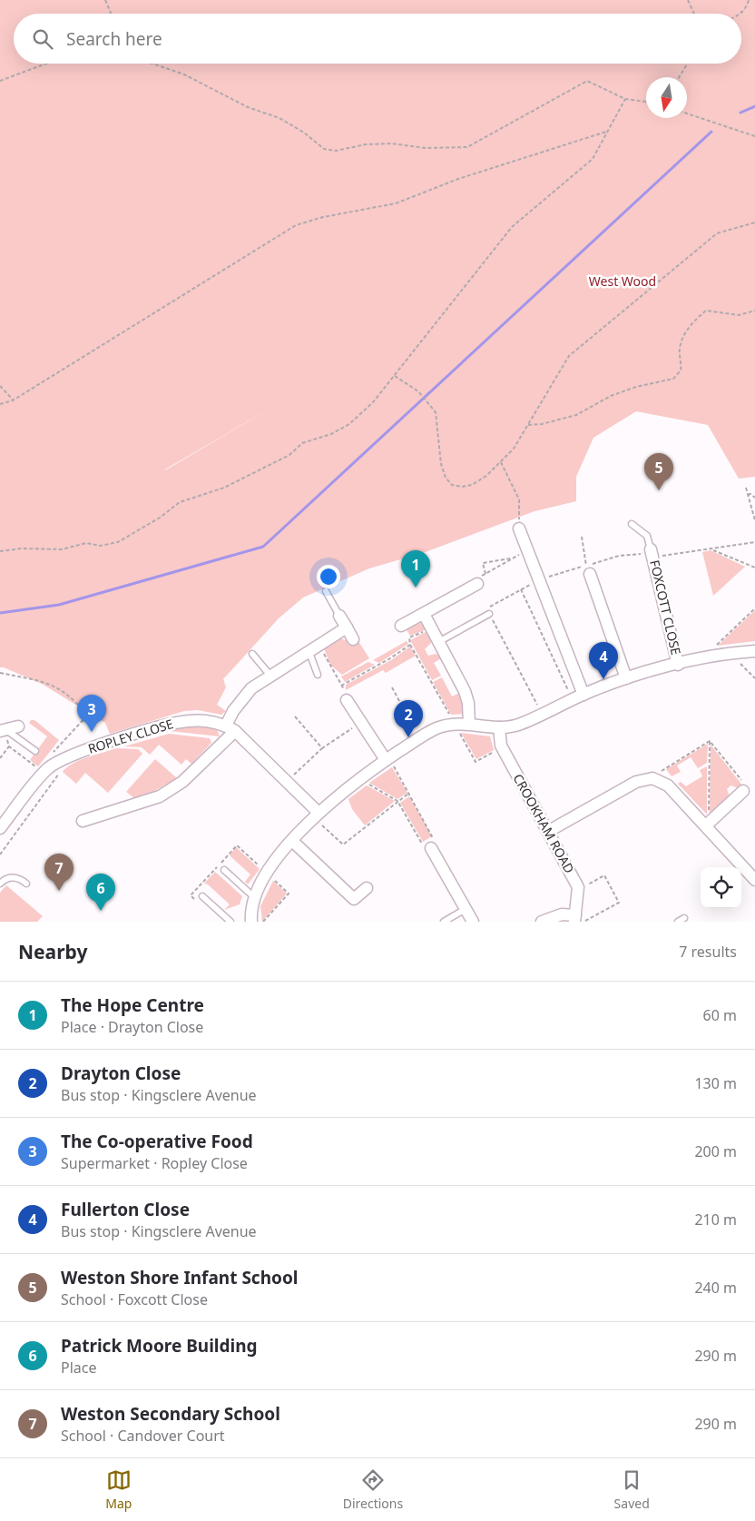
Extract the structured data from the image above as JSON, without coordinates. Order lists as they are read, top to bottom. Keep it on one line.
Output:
{"streets":{"street":["FOXCOTT CLOSE","ROPLEY CLOSE","CROOKHAM ROAD"]},"parks":["West Wood"],"north":"bottom","page":{"search":"Search here","pins":["5","1","4","3","2","7","6"],"heading":["Nearby","7 results"],"list":[{"mark":"1","name":"The Hope Centre","note":"Place · Drayton Close","value":"60 m"},{"mark":"2","name":"Drayton Close","note":"Bus stop · Kingsclere Avenue","value":"130 m"},{"mark":"3","name":"The Co-operative Food","note":"Supermarket · Ropley Close","value":"200 m"},{"mark":"4","name":"Fullerton Close","note":"Bus stop · Kingsclere Avenue","value":"210 m"},{"mark":"5","name":"Weston Shore Infant School","note":"School · Foxcott Close","value":"240 m"},{"mark":"6","name":"Patrick Moore Building","note":"Place","value":"290 m"},{"mark":"7","name":"Weston Secondary School","note":"School · Candover Court","value":"290 m"}],"nav":["Map","Directions","Saved"]}}
